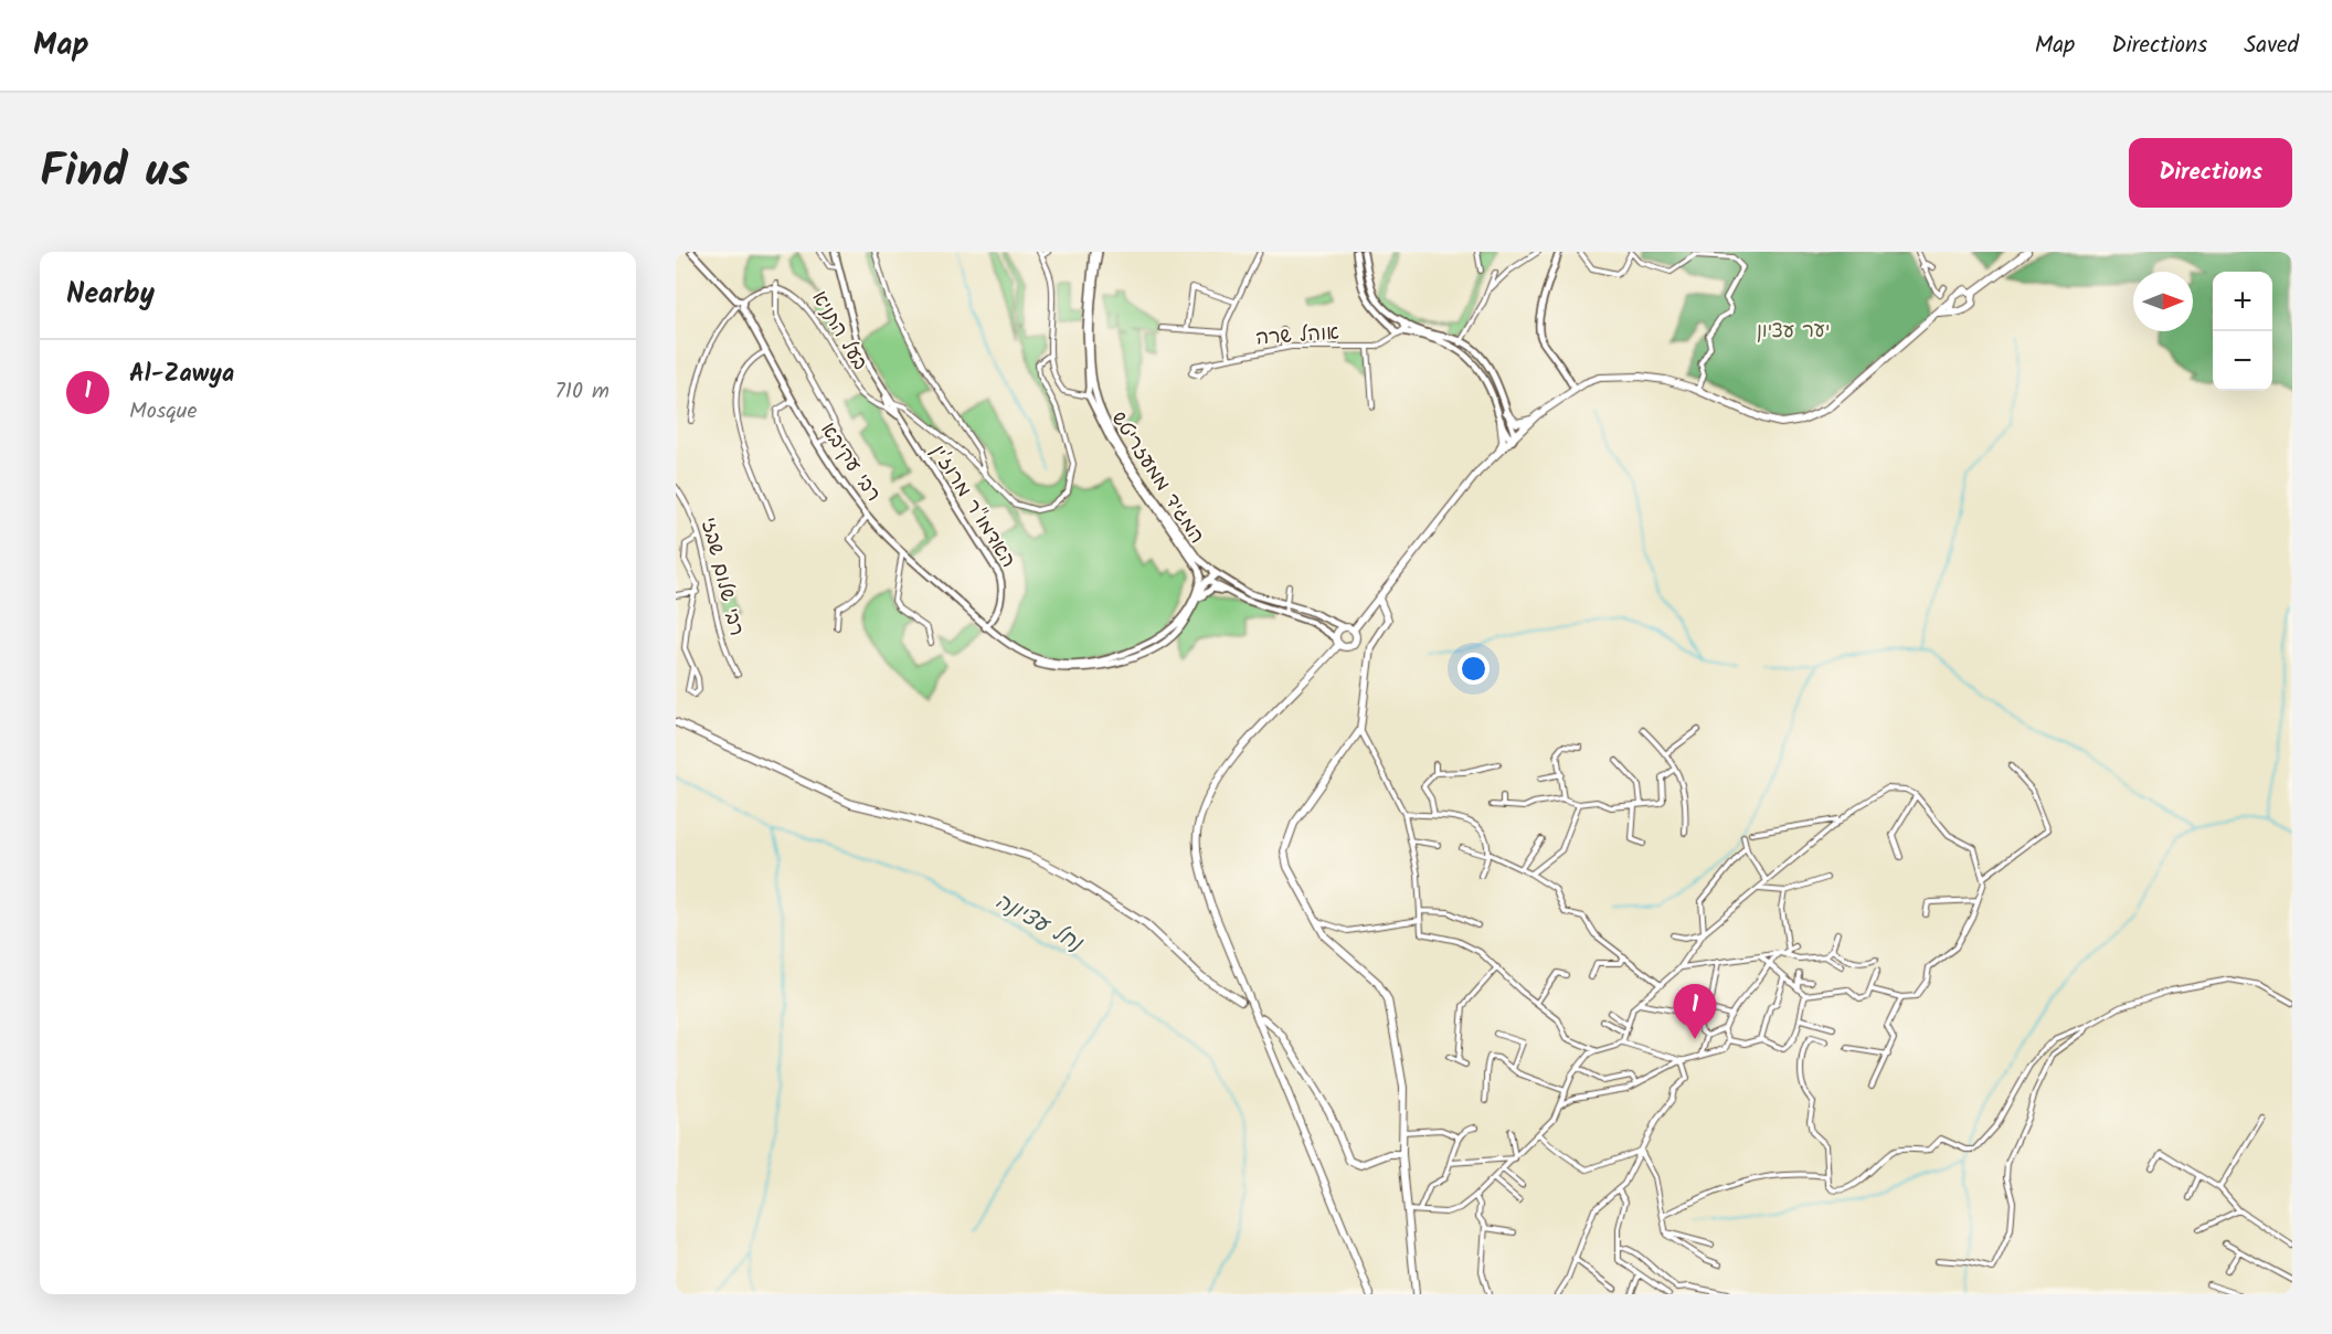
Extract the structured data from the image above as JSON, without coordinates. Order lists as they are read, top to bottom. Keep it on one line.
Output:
{"streets":{"street":["בעל התניא","אוהל שרה","רבי עקיבא","המגיד ממעזריטש","האדמו\"ר מרוז'ין","רבי שלום שבזי"]},"crossings":[["בעל התניא","האדמו\"ר מרוז'ין"],["רבי עקיבא","האדמו\"ר מרוז'ין"]],"water":["נחל עציונה"],"parks":["יער עציון"],"north":"right","page":{"header":"Map","nav":["Map","Directions","Saved"],"title":"Find us","buttons":"Directions","heading":"Nearby","map_buttons":["+","−"],"list":[{"mark":"1","name":"Al-Zawya","note":"Mosque","value":"710 m"}],"pins":"1"}}
